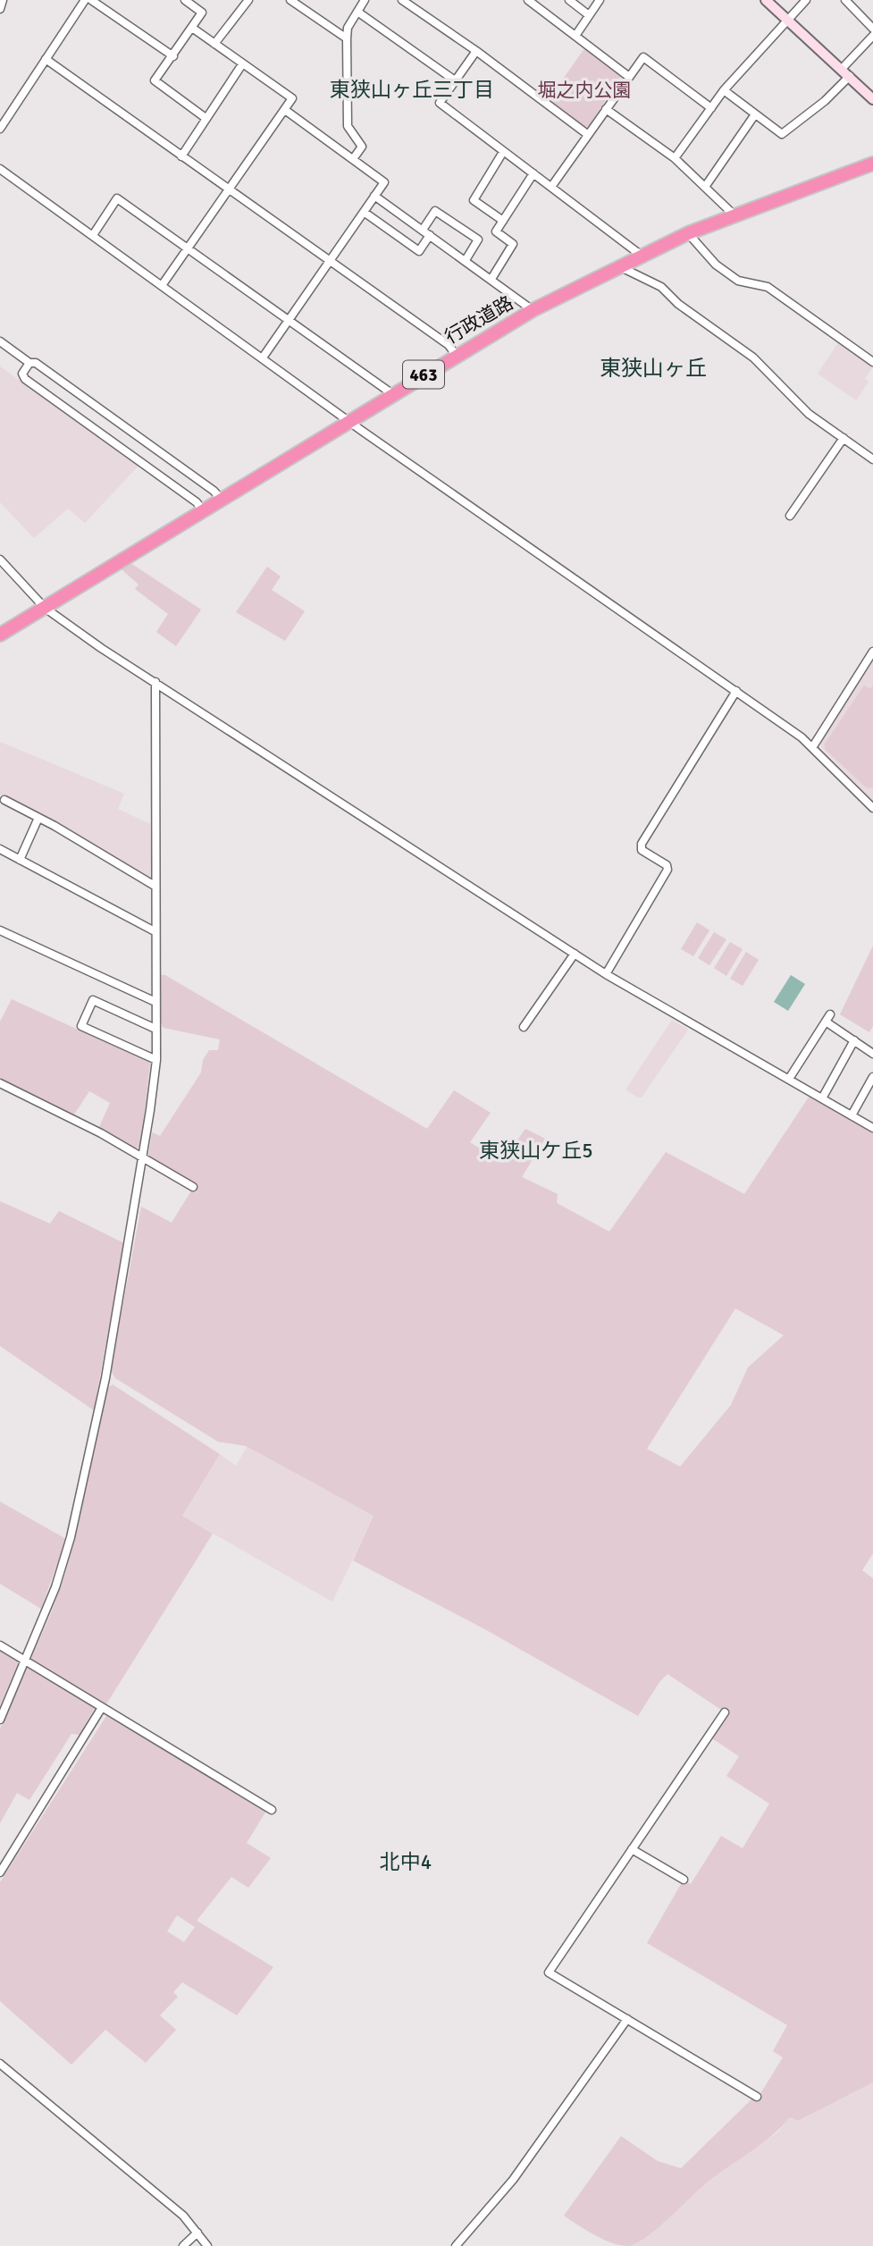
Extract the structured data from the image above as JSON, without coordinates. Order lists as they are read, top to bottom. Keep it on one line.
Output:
{"streets":{"highway":["行政道路","463"]},"districts":["東狭山ヶ丘三丁目","東狭山ヶ丘","東狭山ケ丘5","北中4"],"parks":["堀之内公園"]}
